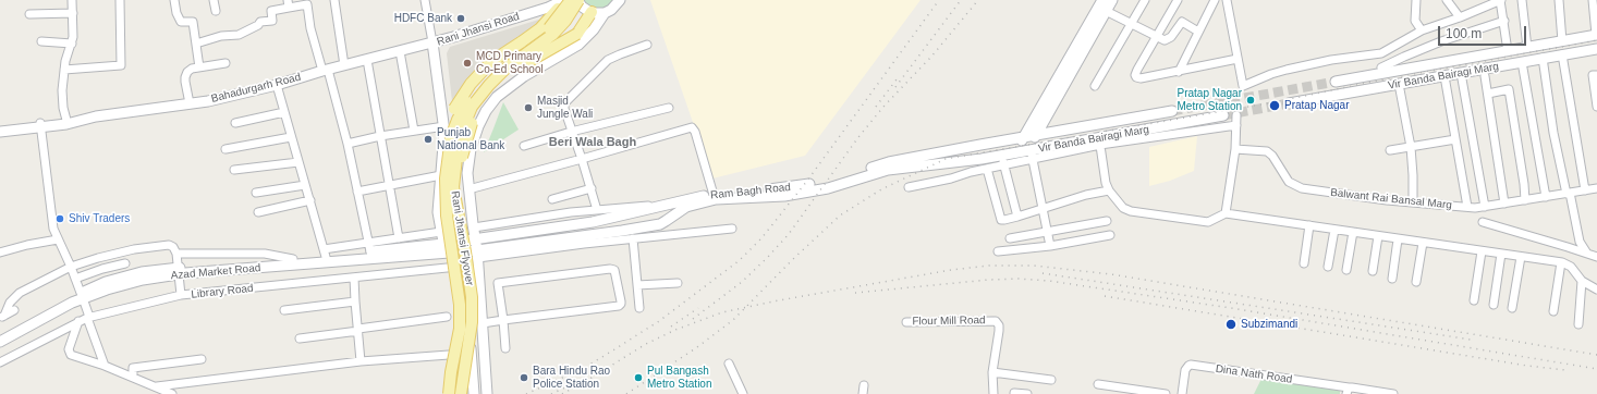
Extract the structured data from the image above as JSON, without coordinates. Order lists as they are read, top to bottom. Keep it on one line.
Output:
{"streets":{"main road":["Rani Jhansi Road","Vir Banda Bairagi Marg","Bahadurgarh Road","Ram Bagh Road","Rani Jhansi Flyover","Azad Market Road"],"street":["Balwant Rai Bansal Marg","Library Road","Flour Mill Road","Dina Nath Road"]},"crossings":[["Rani Jhansi Road","Bahadurgarh Road"],["Rani Jhansi Road","Ram Bagh Road"],["Rani Jhansi Road","Azad Market Road"],["Rani Jhansi Road","Library Road"],["Vir Banda Bairagi Marg","Ram Bagh Road"],["Ram Bagh Road","Azad Market Road"]],"districts":["Beri Wala Bagh"],"places":["HDFC Bank","MCD Primary Co-Ed School","Pratap Nagar Metro Station","Pratap Nagar","Masjid Jungle Wali","Punjab National Bank","Shiv Traders","Subzimandi","Bara Hindu Rao Police Station","Pul Bangash Metro Station"],"scale_bar":"100 m"}
